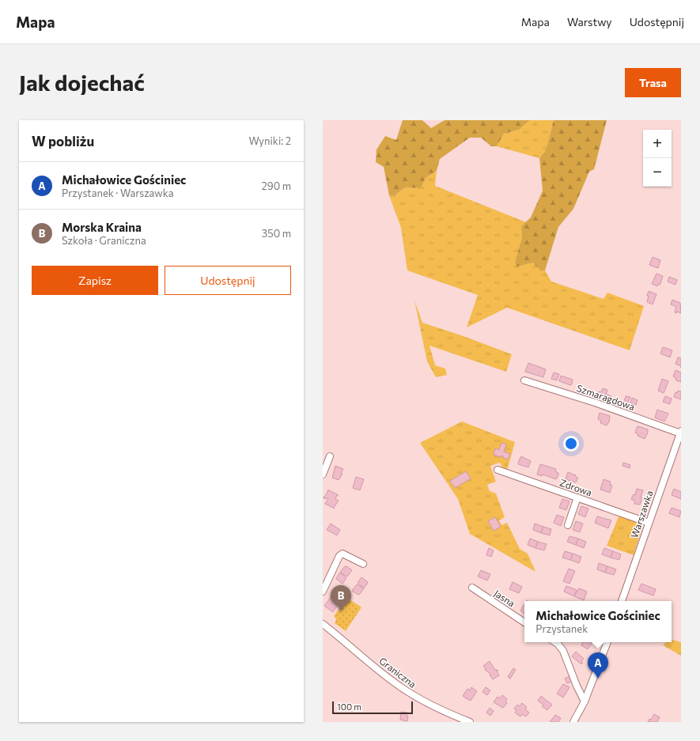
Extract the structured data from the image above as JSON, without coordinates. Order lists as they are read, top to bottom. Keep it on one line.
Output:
{"streets":{"street":["Szmaragdowa","Zdrowa","Warszawka","Jasna","Graniczna"]},"crossings":[["Szmaragdowa","Warszawka"],["Zdrowa","Warszawka"]],"scale_bar":"100 m","page":{"header":"Mapa","nav":["Mapa","Warstwy","Udostępnij"],"buttons":["Trasa",["Zapisz","Udostępnij"]],"title":"Jak dojechać","heading":["W pobliżu","Wyniki: 2"],"map_buttons":["+","−"],"list":[{"mark":"A","name":"Michałowice Gościniec","note":"Przystanek · Warszawka","value":"290 m"},{"mark":"B","name":"Morska Kraina","note":"Szkoła · Graniczna","value":"350 m"}],"pins":["B","A"],"popup":["Michałowice Gościniec","Przystanek"],"scale":"100 m"}}
